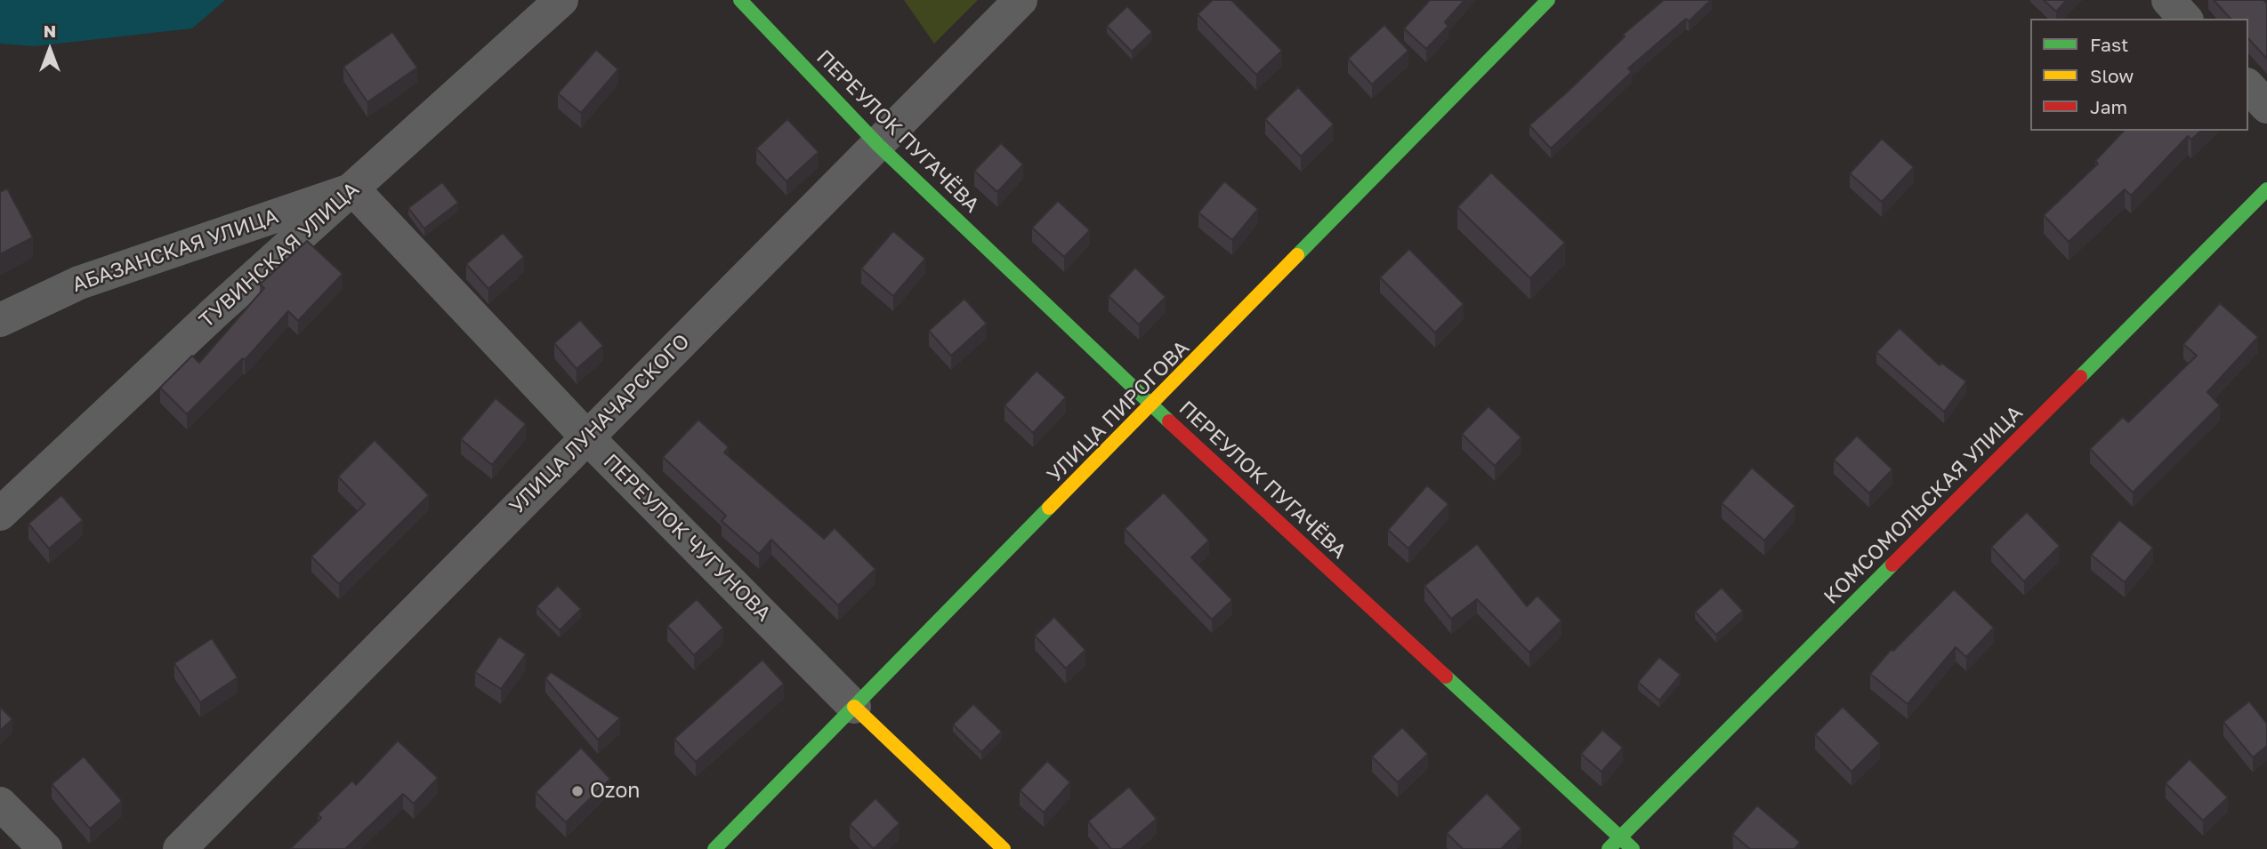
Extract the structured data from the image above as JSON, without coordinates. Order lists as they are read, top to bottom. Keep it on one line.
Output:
{"streets":{"main road":["ПЕРЕУЛОК ПУГАЧЁВА","УЛИЦА ПИРОГОВА","КОМСОМОЛЬСКАЯ УЛИЦА","ПЕРЕУЛОК ЧУГУНОВА"],"street":["АБАЗАНСКАЯ УЛИЦА","ТУВИНСКАЯ УЛИЦА","УЛИЦА ЛУНАЧАРСКОГО"]},"crossings":[["ПЕРЕУЛОК ПУГАЧЁВА","УЛИЦА ПИРОГОВА"],["ПЕРЕУЛОК ПУГАЧЁВА","УЛИЦА ЛУНАЧАРСКОГО"],["ПЕРЕУЛОК ПУГАЧЁВА","КОМСОМОЛЬСКАЯ УЛИЦА"],["АБАЗАНСКАЯ УЛИЦА","ТУВИНСКАЯ УЛИЦА"],["АБАЗАНСКАЯ УЛИЦА","ПЕРЕУЛОК ЧУГУНОВА"],["ТУВИНСКАЯ УЛИЦА","ПЕРЕУЛОК ЧУГУНОВА"],["УЛИЦА ПИРОГОВА","ПЕРЕУЛОК ЧУГУНОВА"],["УЛИЦА ЛУНАЧАРСКОГО","ПЕРЕУЛОК ЧУГУНОВА"]],"places":["Ozon"],"legend":["Fast","Slow","Jam"],"north":"top"}
